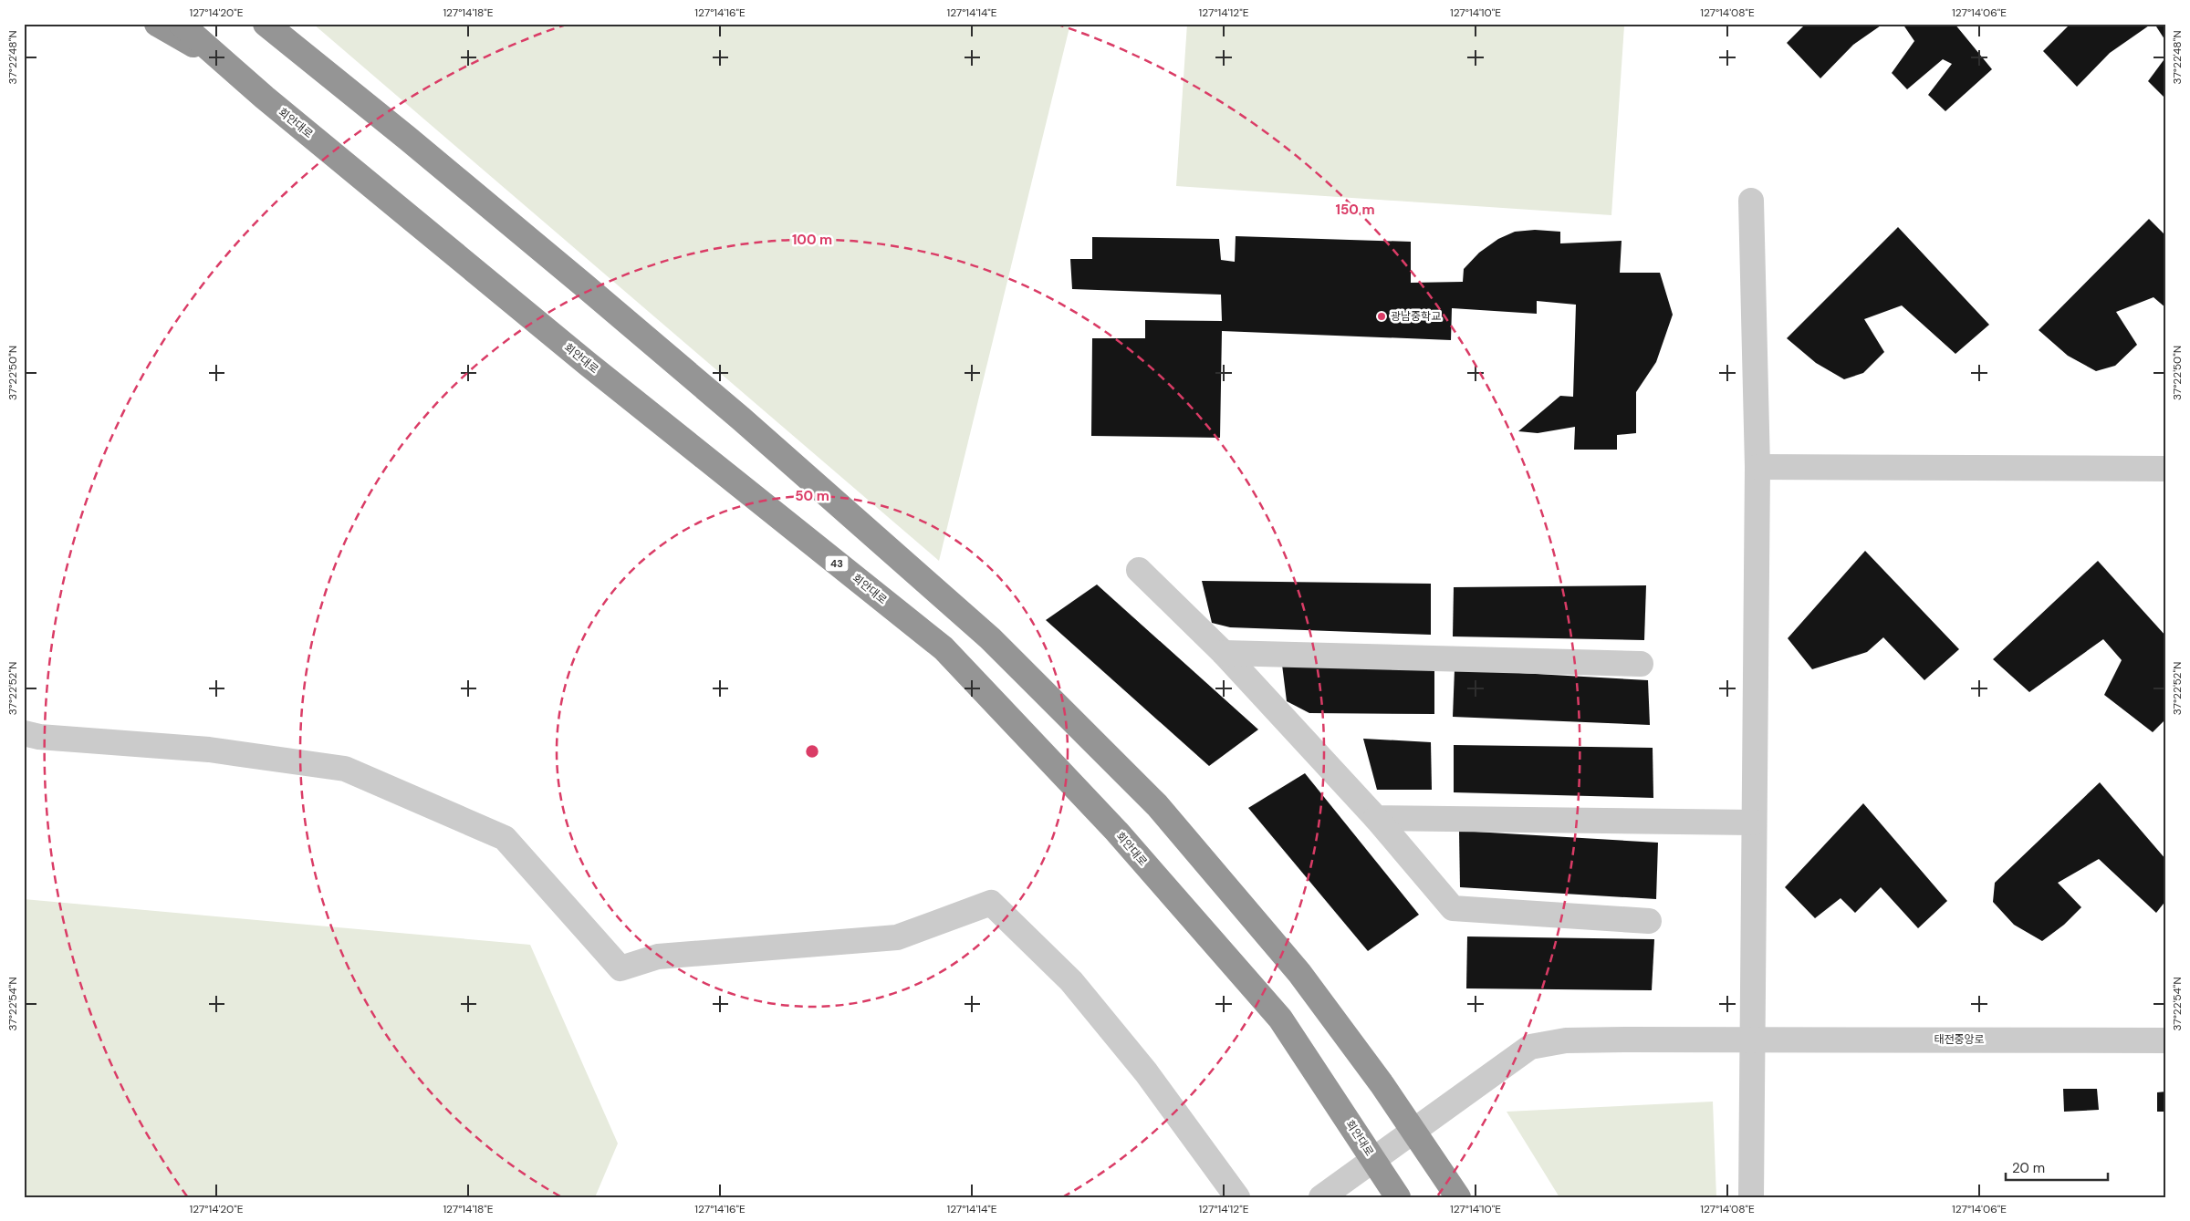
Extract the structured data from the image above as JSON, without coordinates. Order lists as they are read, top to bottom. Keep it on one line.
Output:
{"streets":{"highway":["회안대로","43"],"street":["태전중앙로"]},"places":["광남중학교"],"scale_bar":"20 m","coordinates":["127°14'20\"E","127°14'18\"E","127°14'16\"E","127°14'14\"E","127°14'12\"E","127°14'10\"E","127°14'08\"E","127°14'06\"E","37°22'48\"N","37°22'50\"N","37°22'52\"N","37°22'54\"N"],"rings":["150 m","100 m","50 m"]}
